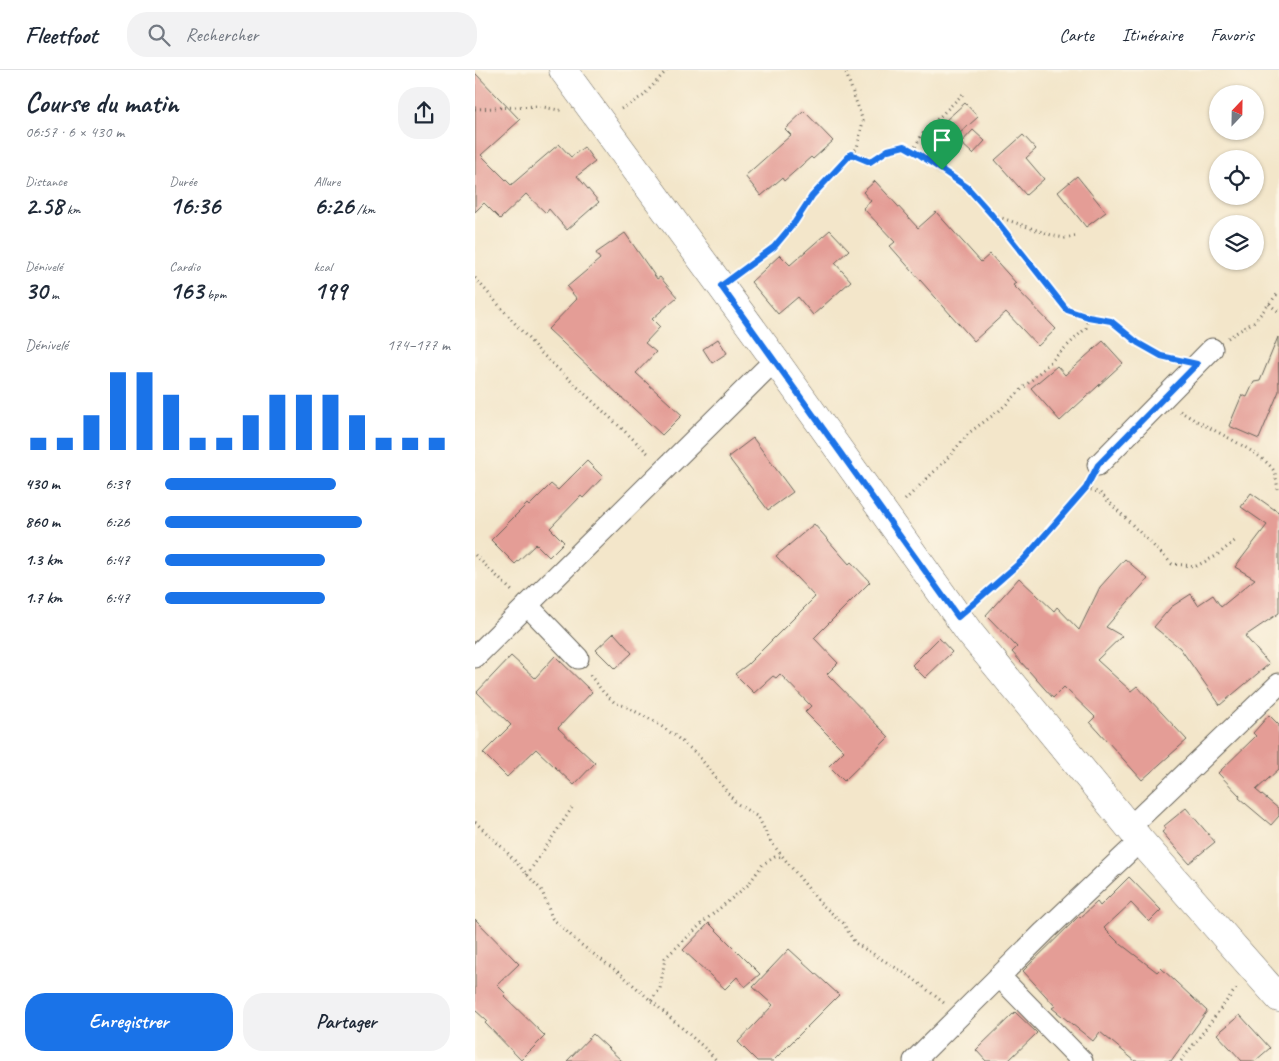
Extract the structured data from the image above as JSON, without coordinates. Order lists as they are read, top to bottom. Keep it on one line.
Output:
{"north":"top","page":{"header":"Fleetfoot","search":"Rechercher","nav":["Carte","Itinéraire","Favoris"],"heading":["Course du matin","06:57 · 6 × 430 m"],"stats":[["Distance","2.58 km"],["Durée","16:36"],["Allure","6:26 /km"],["Dénivelé","30 m"],["Cardio","163 bpm"],["kcal","199"]],"chart":["Dénivelé","174–177 m"],"list":[{"name":"430 m","note":"6:39"},{"name":"860 m","note":"6:26"},{"name":"1.3 km","note":"6:47"},{"name":"1.7 km","note":"6:47"}],"buttons":["Enregistrer","Partager"]}}
